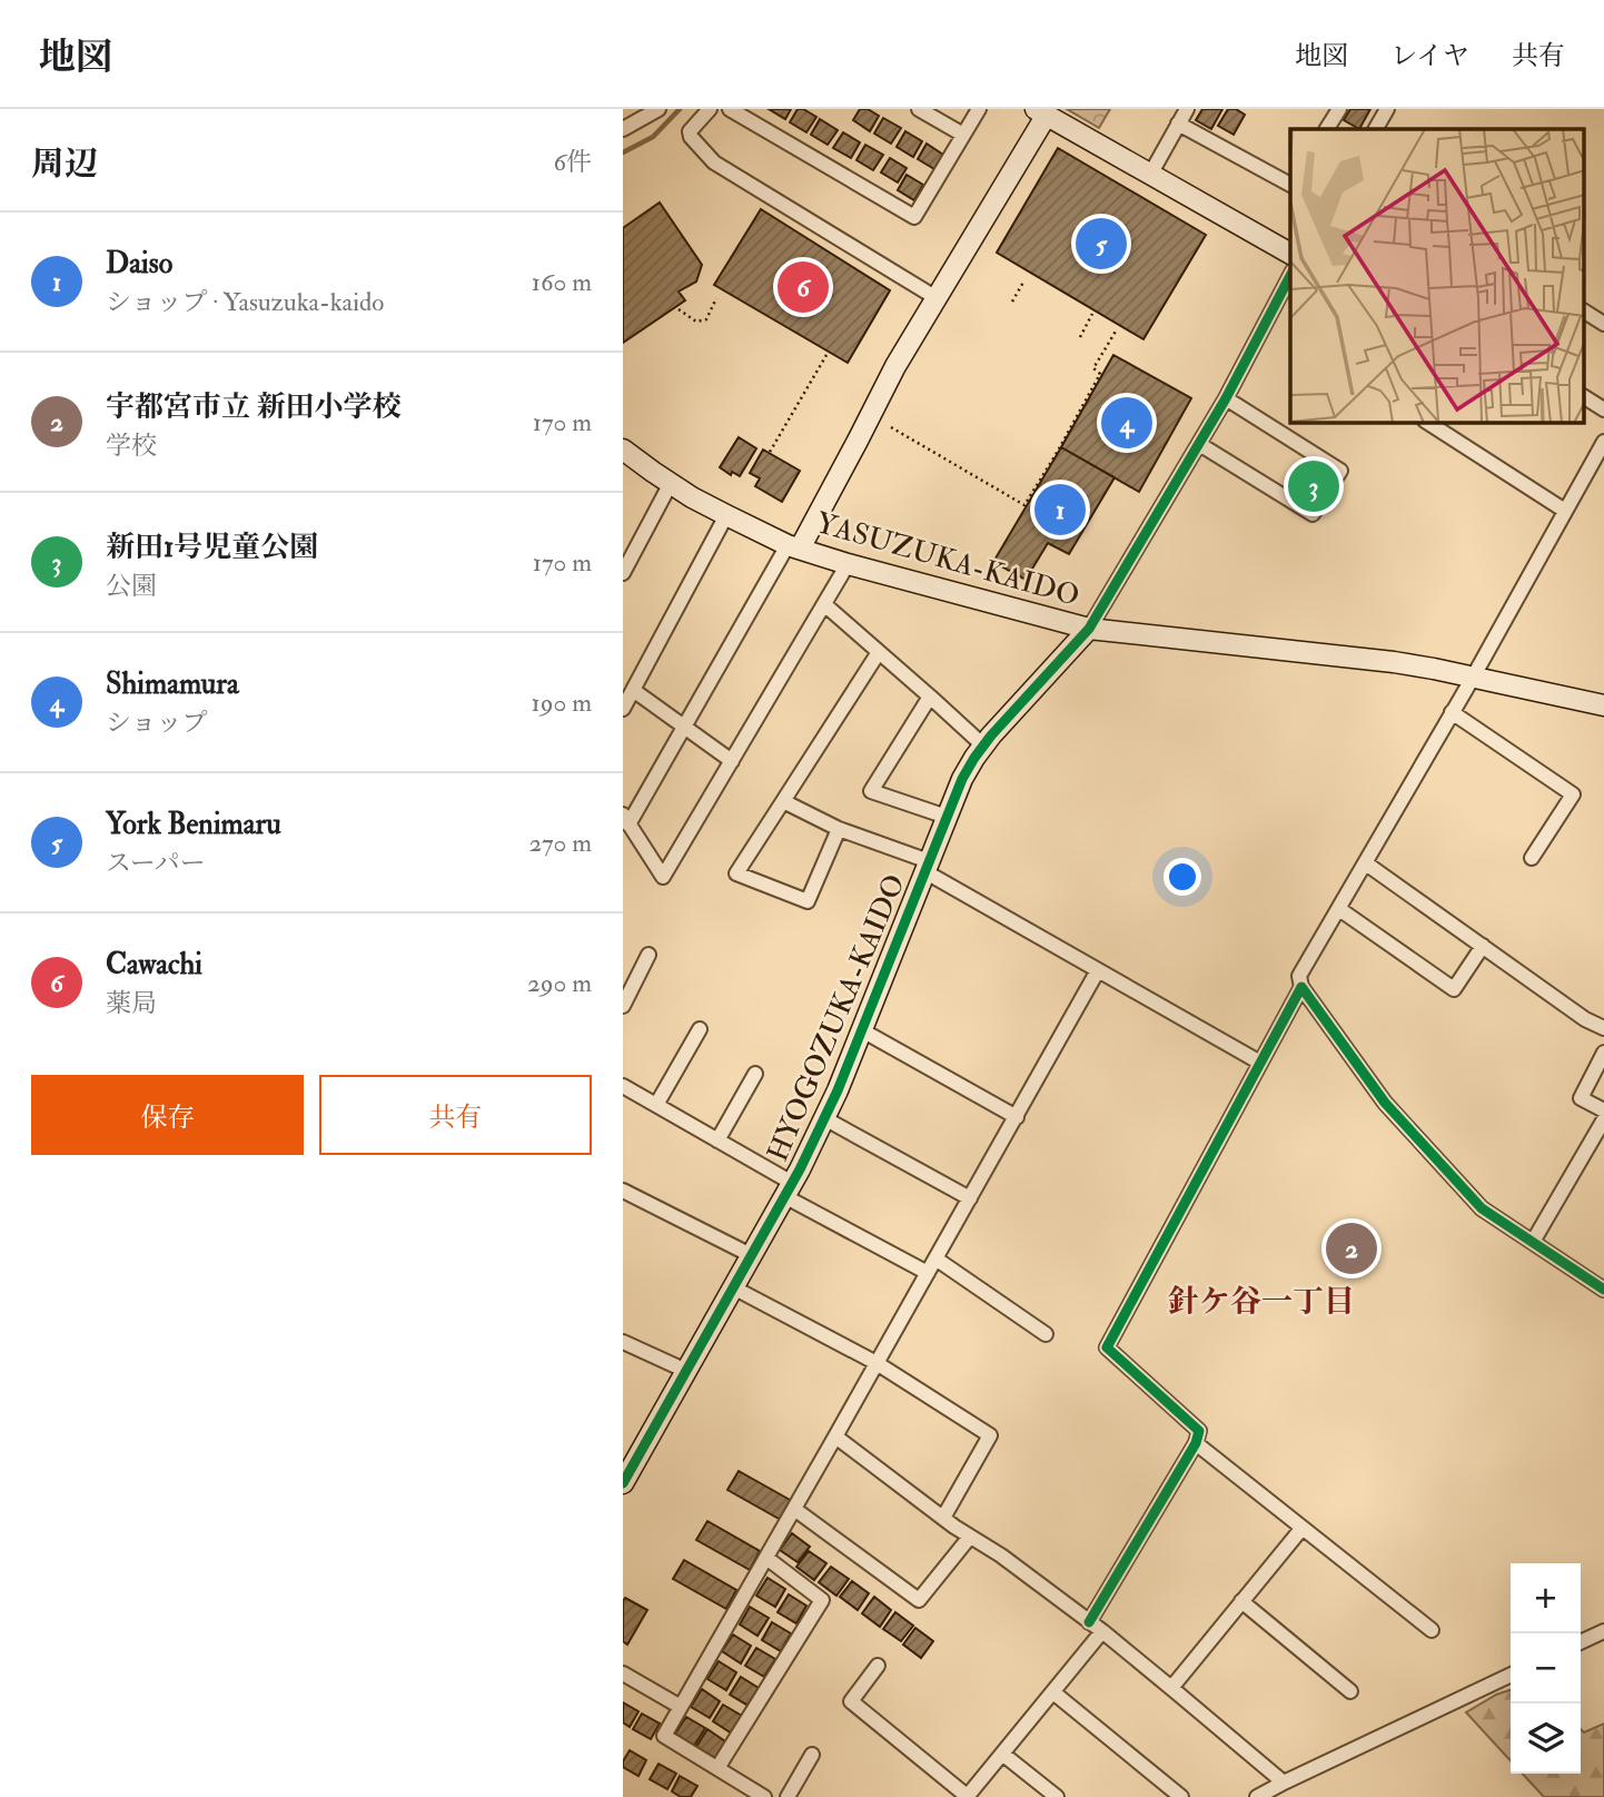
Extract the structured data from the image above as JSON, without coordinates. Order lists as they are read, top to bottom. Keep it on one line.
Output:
{"streets":{"street":["YASUZUKA-KAIDO","HYOGOZUKA-KAIDO"]},"crossings":[["YASUZUKA-KAIDO","HYOGOZUKA-KAIDO"]],"districts":["針ケ谷一丁目"],"page":{"header":"地図","nav":["地図","レイヤ","共有"],"heading":["周辺","6件"],"list":[{"mark":"1","name":"Daiso","note":"ショップ · Yasuzuka-kaido","value":"160 m"},{"mark":"2","name":"宇都宮市立 新田小学校","note":"学校","value":"170 m"},{"mark":"3","name":"新田1号児童公園","note":"公園","value":"170 m"},{"mark":"4","name":"Shimamura","note":"ショップ","value":"190 m"},{"mark":"5","name":"York Benimaru","note":"スーパー","value":"270 m"},{"mark":"6","name":"Cawachi","note":"薬局","value":"290 m"}],"pins":["5","6","4","3","1","2"],"buttons":["保存","共有"],"map_buttons":["+","−"]}}
